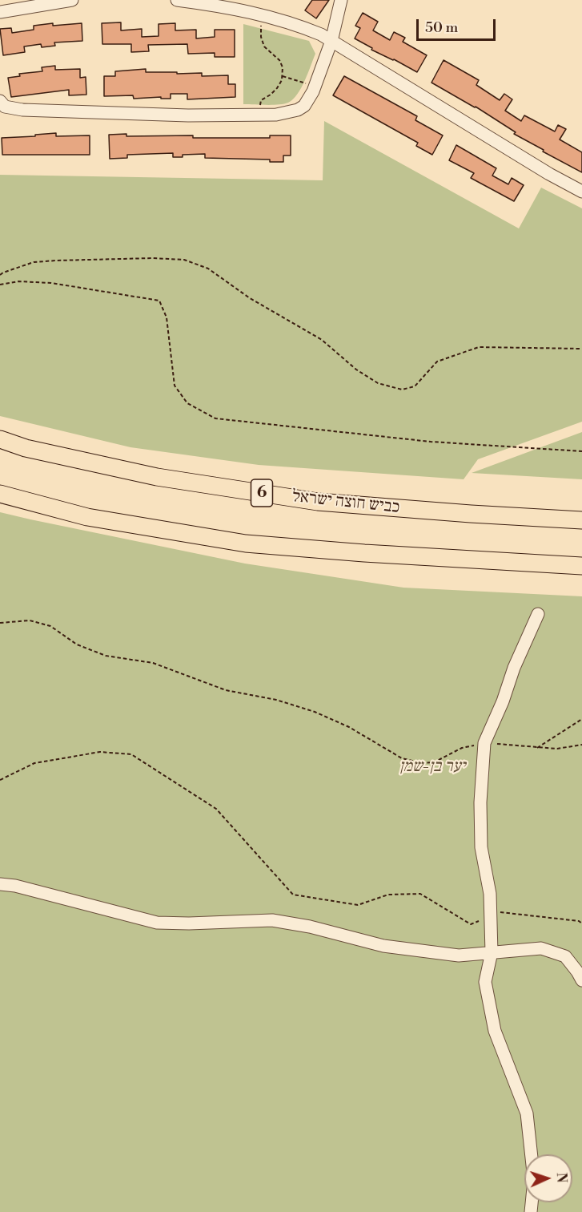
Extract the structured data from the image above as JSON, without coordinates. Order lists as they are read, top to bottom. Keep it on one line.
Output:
{"streets":{"highway":["6","כביש חוצה ישראל"]},"parks":["יער בן-שמן"],"scale_bar":"50 m","north":"right"}
